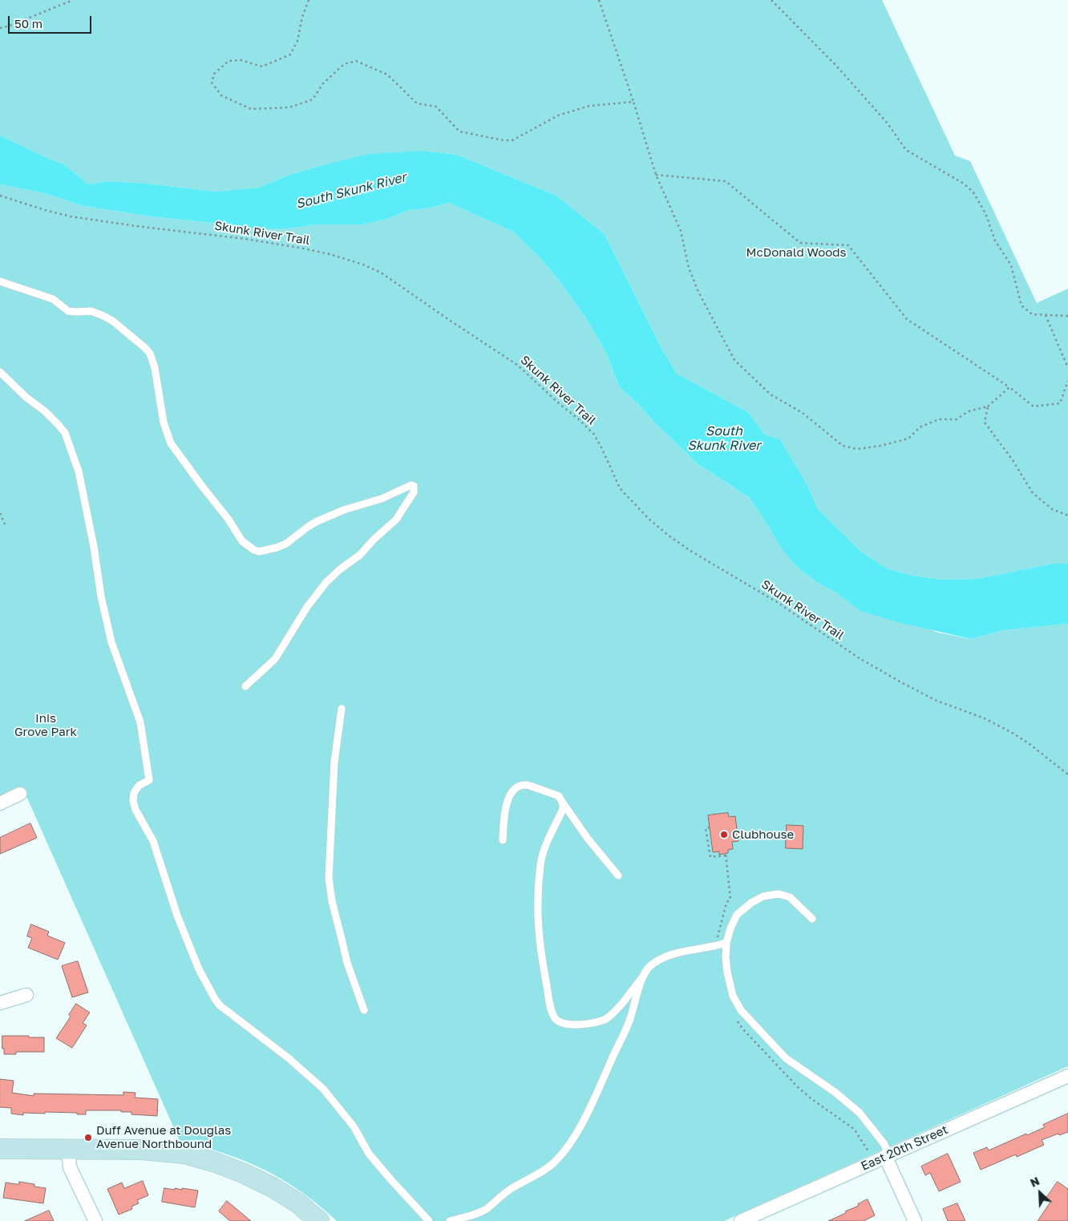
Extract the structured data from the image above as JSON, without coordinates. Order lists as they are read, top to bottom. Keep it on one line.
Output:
{"streets":{"street":["East 20th Street"],"path":["Skunk River Trail"]},"water":["South Skunk River"],"parks":["McDonald Woods","Inis Grove Park"],"places":["Clubhouse","Duff Avenue at Douglas Avenue Northbound"],"scale_bar":"50 m","north":"top left"}
